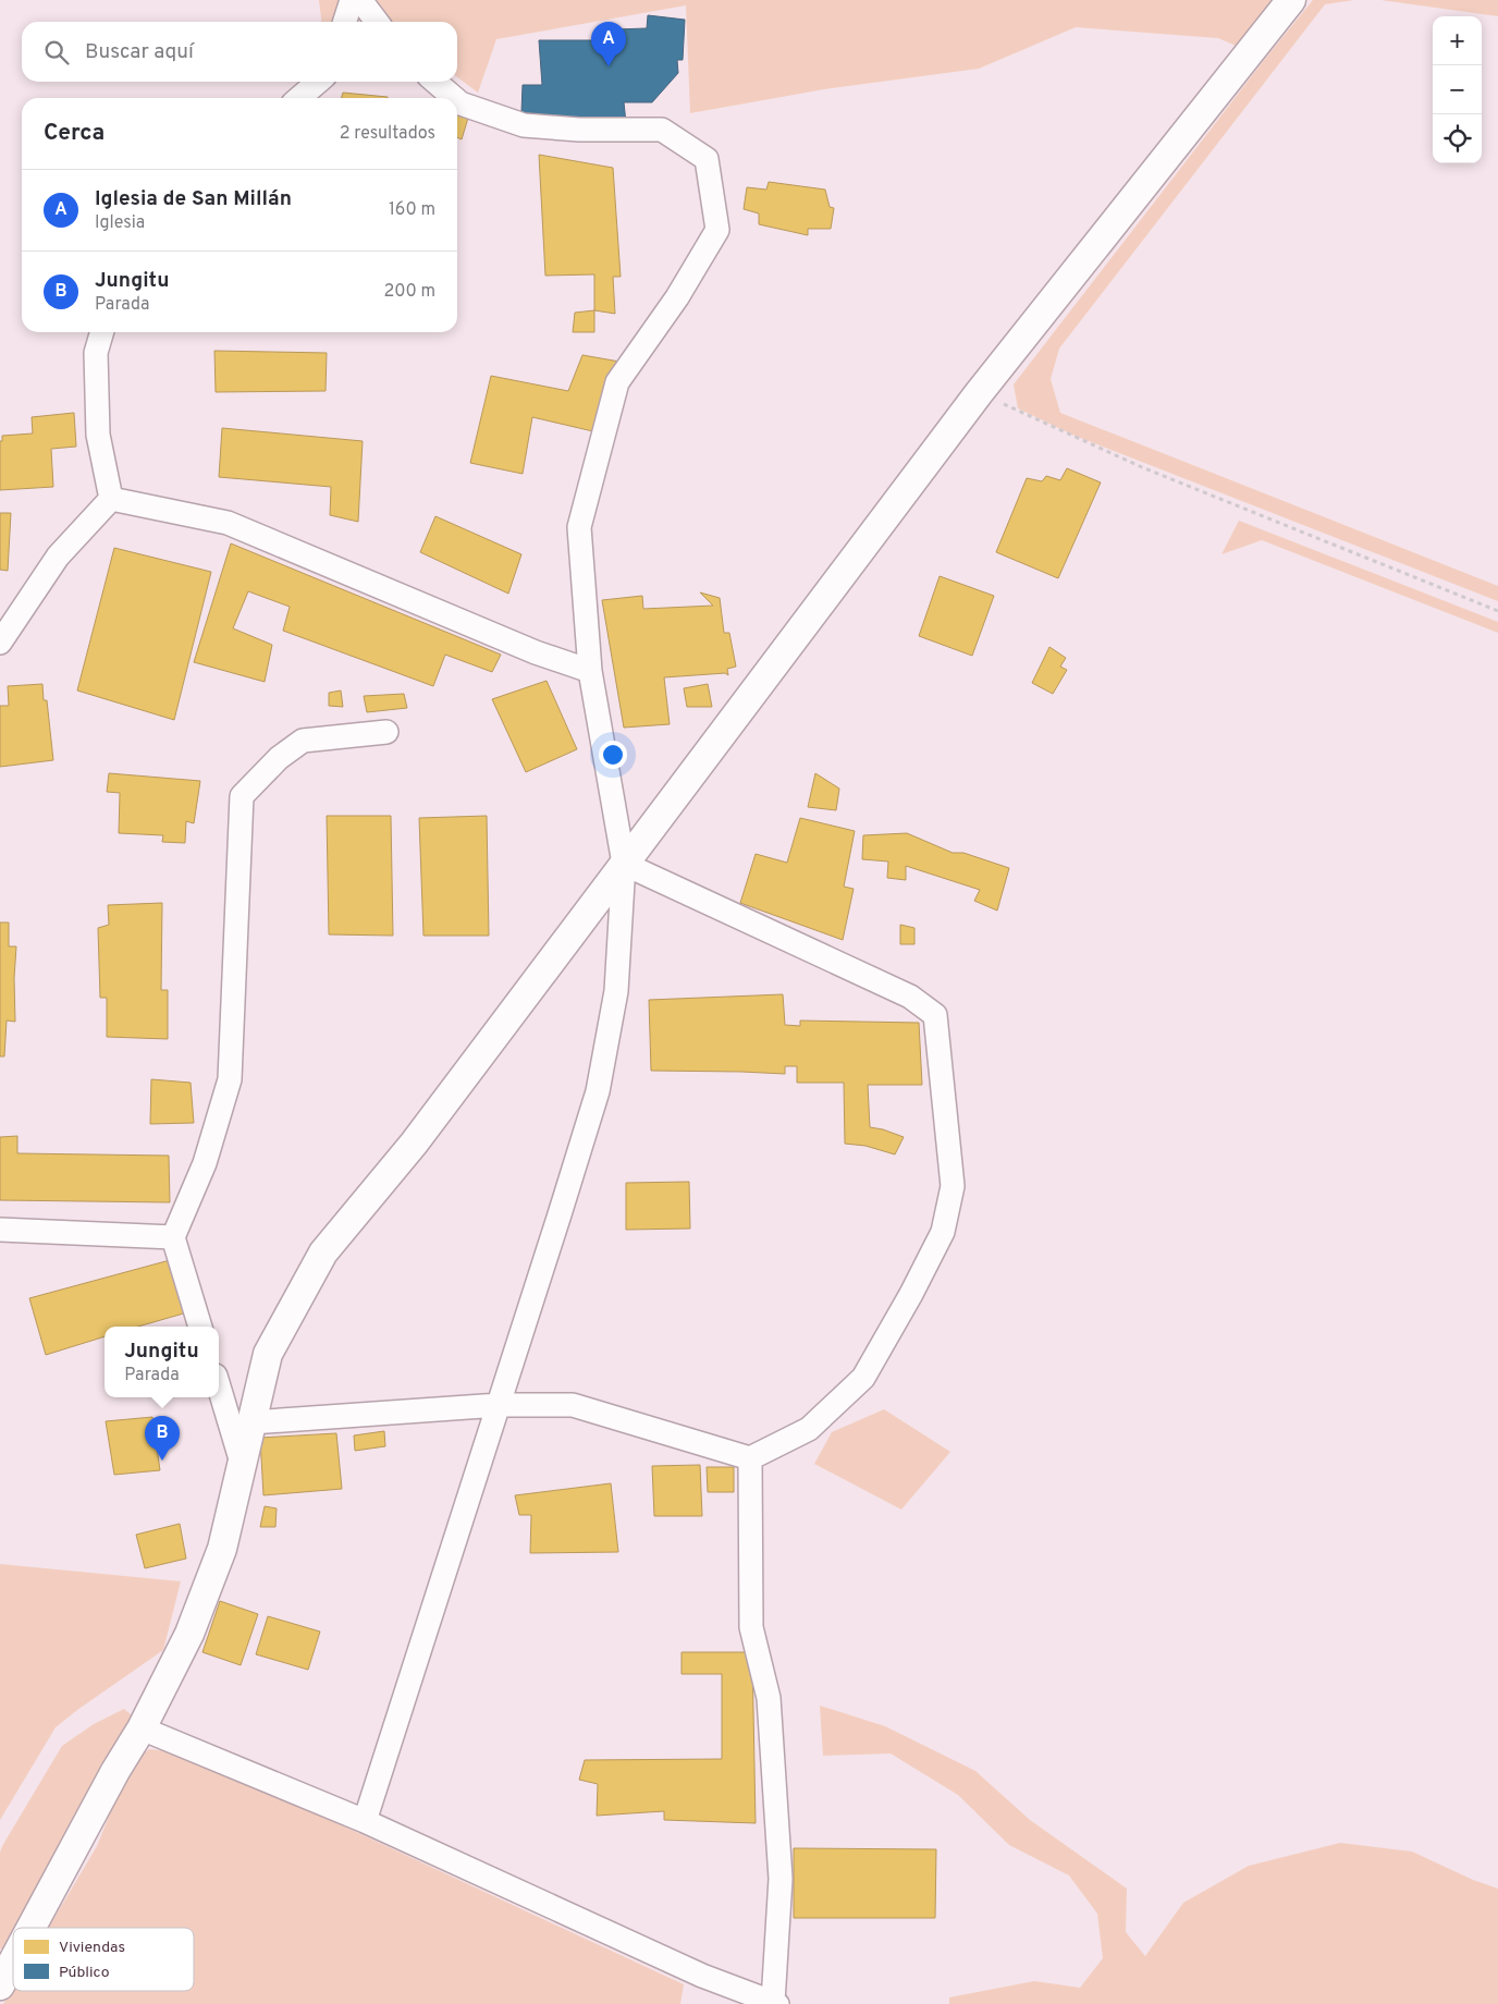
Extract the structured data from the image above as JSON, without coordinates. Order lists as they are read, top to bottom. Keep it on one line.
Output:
{"legend":["Viviendas","Público"],"page":{"map_buttons":["+","−"],"pins":["A","B"],"search":"Buscar aquí","heading":["Cerca","2 resultados"],"list":[{"mark":"A","name":"Iglesia de San Millán","note":"Iglesia","value":"160 m"},{"mark":"B","name":"Jungitu","note":"Parada","value":"200 m"}],"popup":["Jungitu","Parada"]}}
